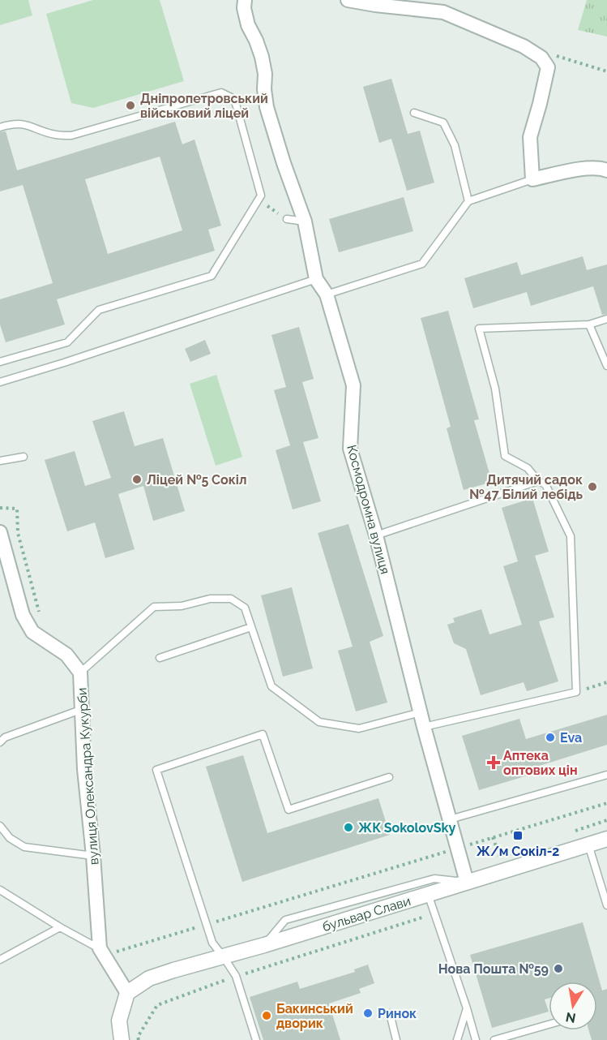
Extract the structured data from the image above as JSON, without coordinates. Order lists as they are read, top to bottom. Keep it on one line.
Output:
{"streets":{"street":["Космодромна вулиця","вулиця Олександра Кукурби","бульвар Слави"]},"crossings":[["Космодромна вулиця","бульвар Слави"],["вулиця Олександра Кукурби","бульвар Слави"]],"places":{"other":["Дніпропетровський військовий ліцей","Ліцей №5 Сокіл","Дитячий садок №47 Білий лебідь","Eva","ЖК SokolovSky","Нова Пошта №59","Ринок","Бакинський дворик"],"health":["Аптека оптових цін"],"transit":["Ж/м Сокіл-2"]},"north":"bottom"}
